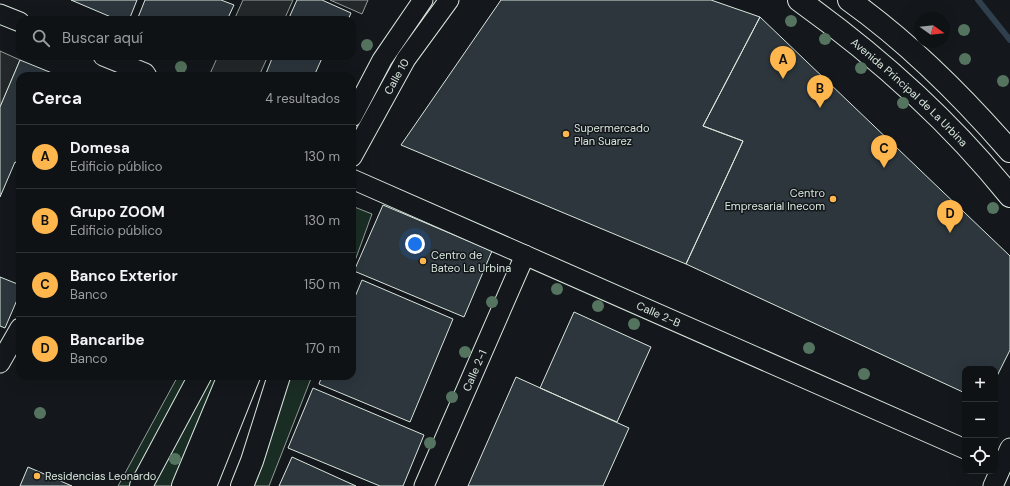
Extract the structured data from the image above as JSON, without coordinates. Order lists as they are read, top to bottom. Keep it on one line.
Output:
{"streets":{"main road":["Avenida Principal de La Urbina"],"street":["Calle 10","Calle 2-B","Calle 2-1"]},"crossings":[["Calle 2-B","Calle 2-1"]],"places":["Supermercado Plan Suarez","Centro Empresarial Inecom","Centro de Bateo La Urbina","Residencias Leonardo"],"north":"right","page":{"search":"Buscar aquí","pins":["A","B","C","D"],"heading":["Cerca","4 resultados"],"list":[{"mark":"A","name":"Domesa","note":"Edificio público","value":"130 m"},{"mark":"B","name":"Grupo ZOOM","note":"Edificio público","value":"130 m"},{"mark":"C","name":"Banco Exterior","note":"Banco","value":"150 m"},{"mark":"D","name":"Bancaribe","note":"Banco","value":"170 m"}],"map_buttons":["+","−"]}}
